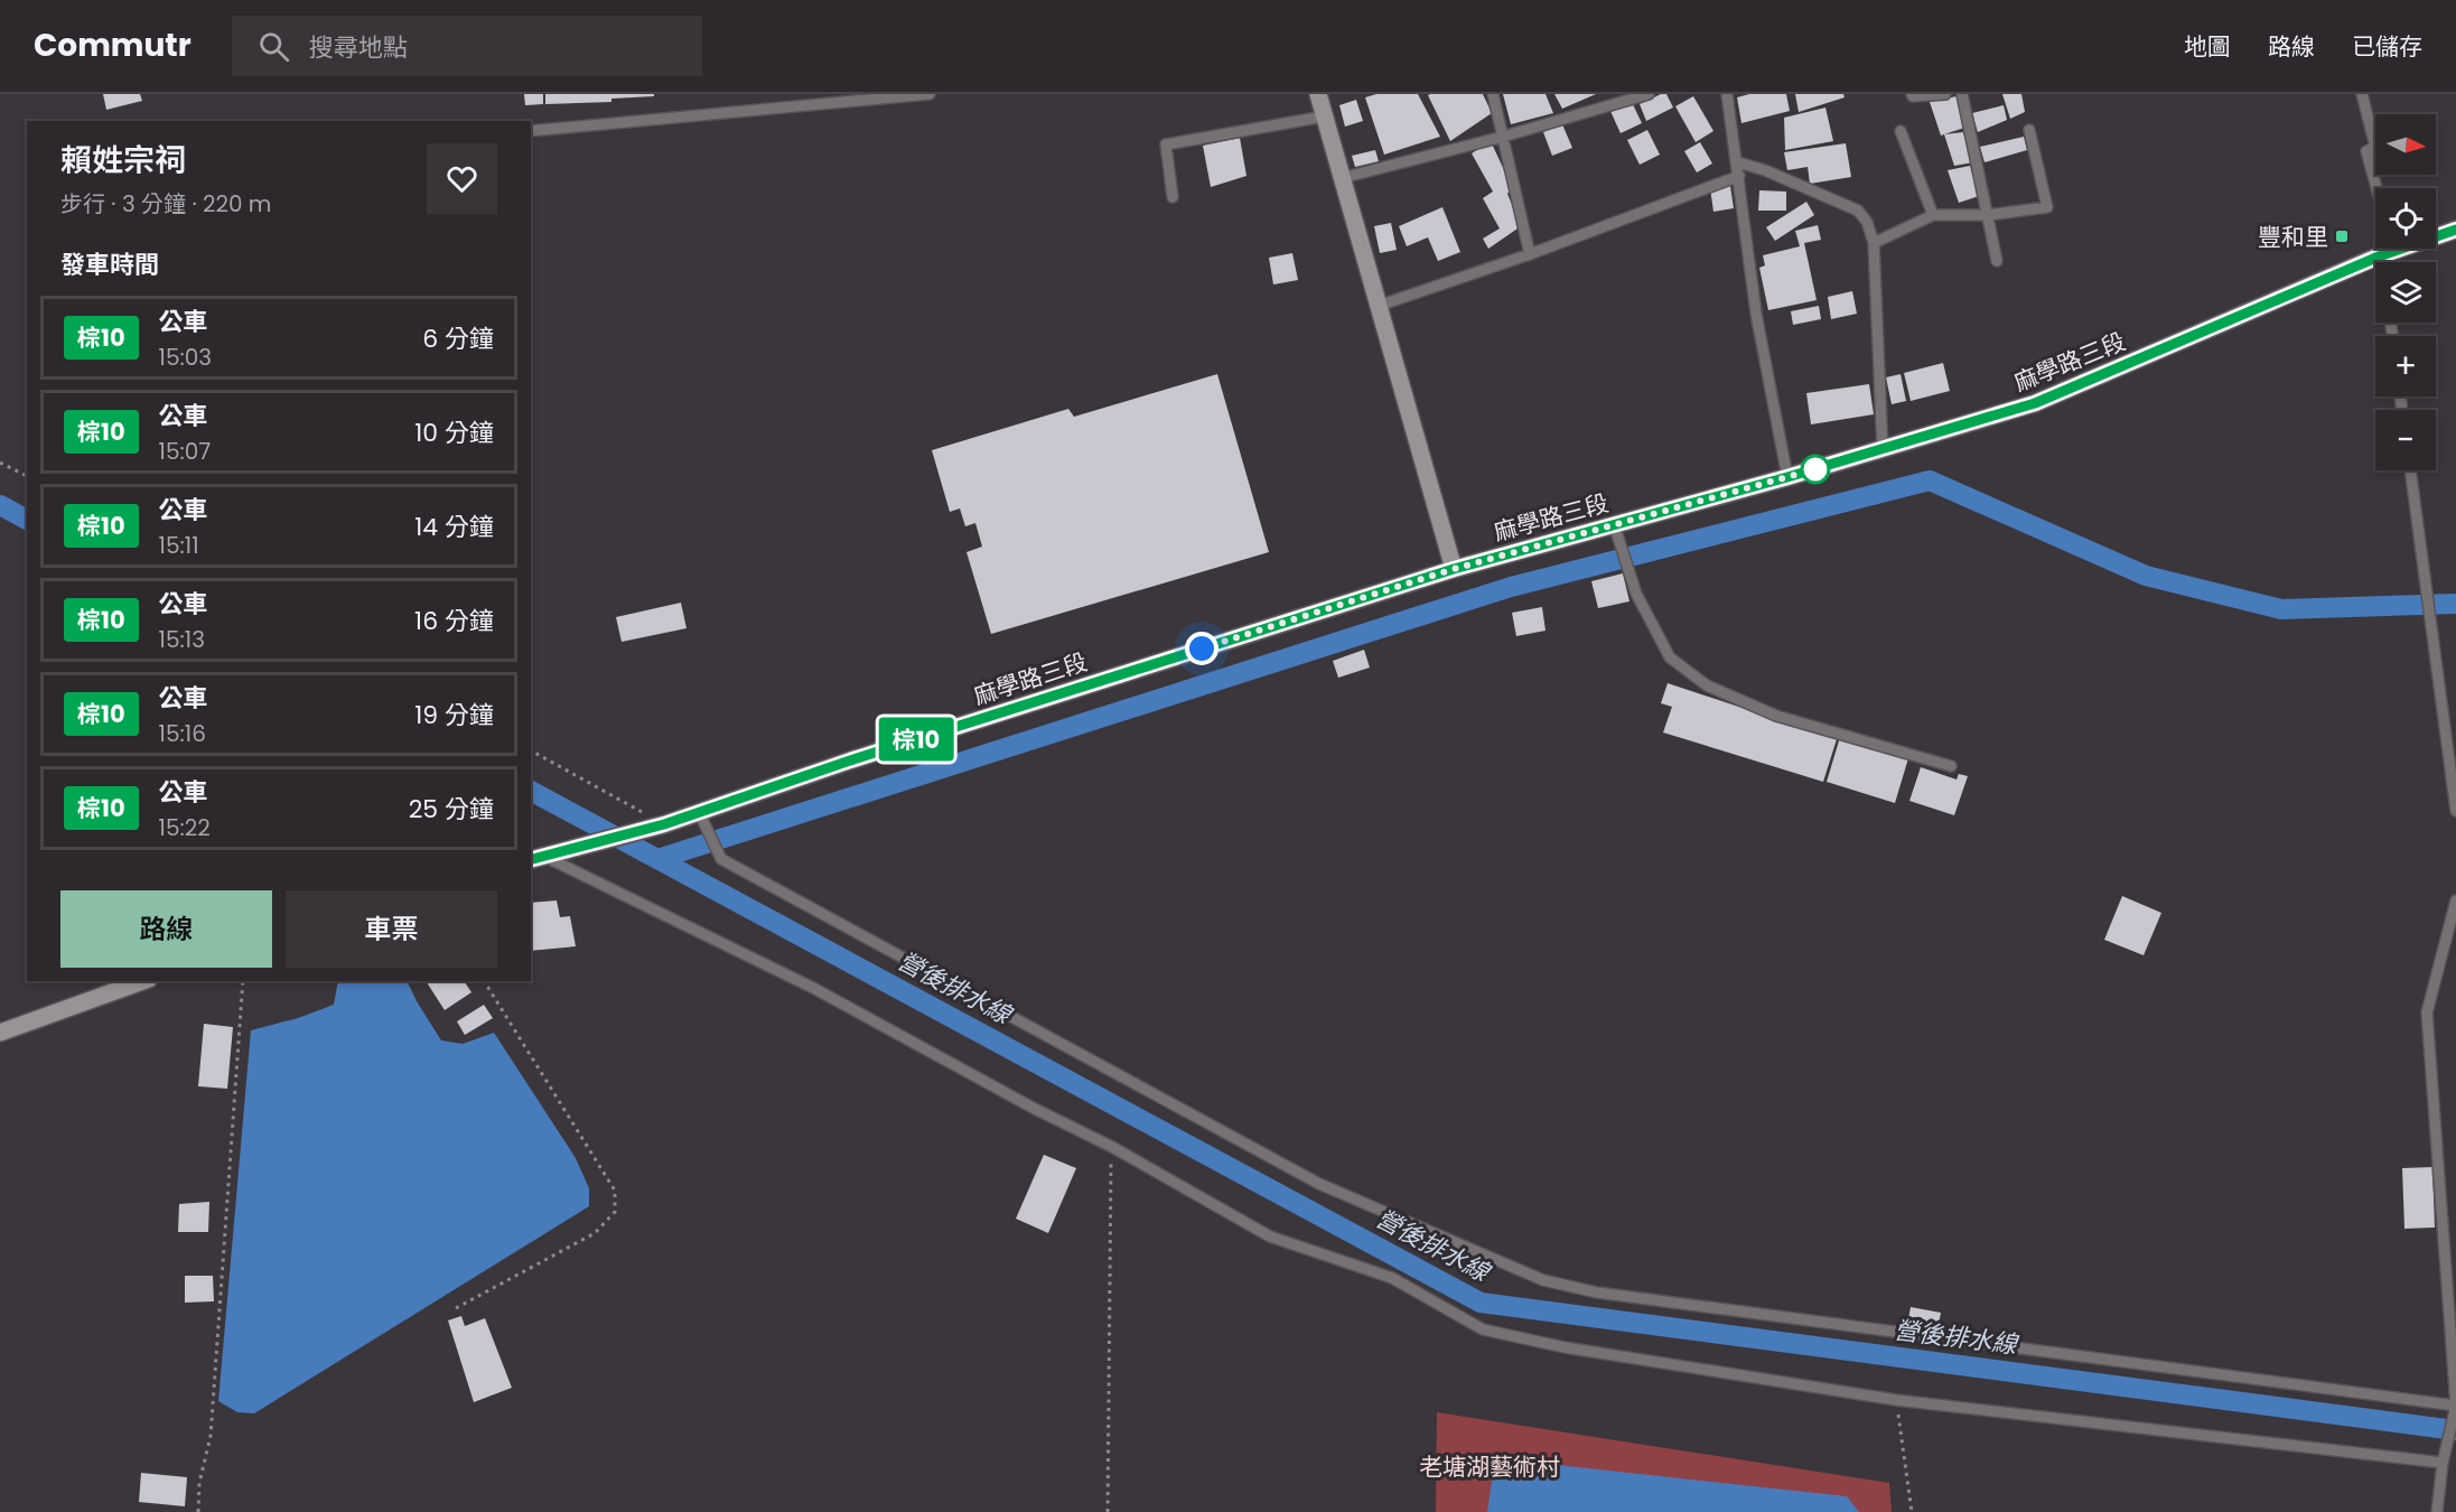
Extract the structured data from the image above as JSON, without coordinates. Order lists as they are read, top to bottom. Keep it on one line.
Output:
{"streets":{"main road":["麻學路三段"]},"water":["營後排水線"],"parks":["老塘湖藝術村"],"places":{"transit":["豐和里"]},"lines":["bus line 棕10"],"north":"right","page":{"header":"Commutr","search":"搜尋地點","nav":["地圖","路線","已儲存"],"on_map":"棕10","map_buttons":["+","−"],"heading":[["賴姓宗祠","步行 · 3 分鐘 · 220 m"],"發車時間"],"list":[{"mark":"棕10","name":"公車","note":"15:03","value":"6 分鐘"},{"mark":"棕10","name":"公車","note":"15:07","value":"10 分鐘"},{"mark":"棕10","name":"公車","note":"15:11","value":"14 分鐘"},{"mark":"棕10","name":"公車","note":"15:13","value":"16 分鐘"},{"mark":"棕10","name":"公車","note":"15:16","value":"19 分鐘"},{"mark":"棕10","name":"公車","note":"15:22","value":"25 分鐘"}],"buttons":["路線","車票"]}}
